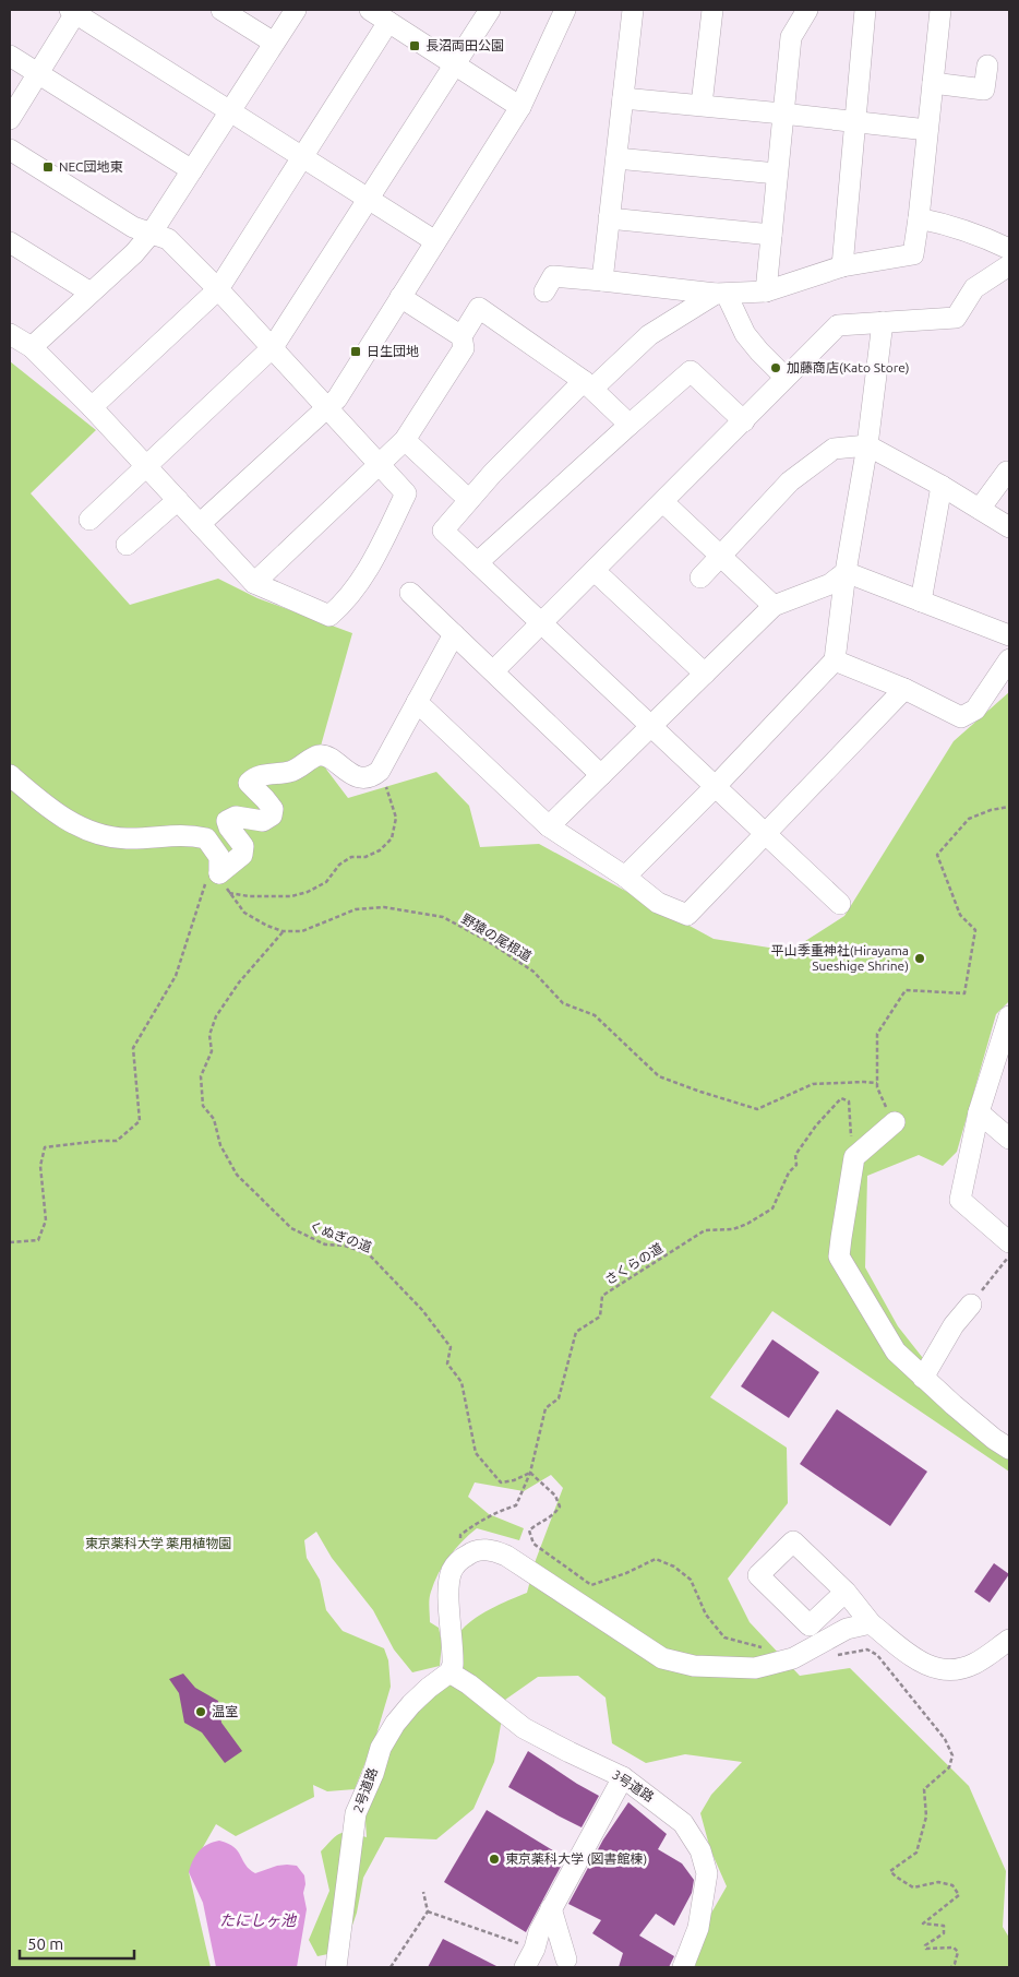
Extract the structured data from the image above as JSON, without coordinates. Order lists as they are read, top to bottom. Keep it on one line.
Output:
{"streets":{"street":["3号道路","2号道路"],"path":["野猿の尾根道","くぬぎの道","さくらの道"]},"crossings":[["野猿の尾根道","くぬぎの道"],["くぬぎの道","さくらの道"],["3号道路","2号道路"]],"water":["たにしヶ池"],"parks":["東京薬科大学 薬用植物園"],"places":{"transit":["長沼両田公園","NEC団地東","日生団地"],"other":["加藤商店(Kato Store)","平山季重神社(Hirayama Sueshige Shrine)","温室","東京薬科大学 (図書館棟)"]},"scale_bar":"50 m"}
